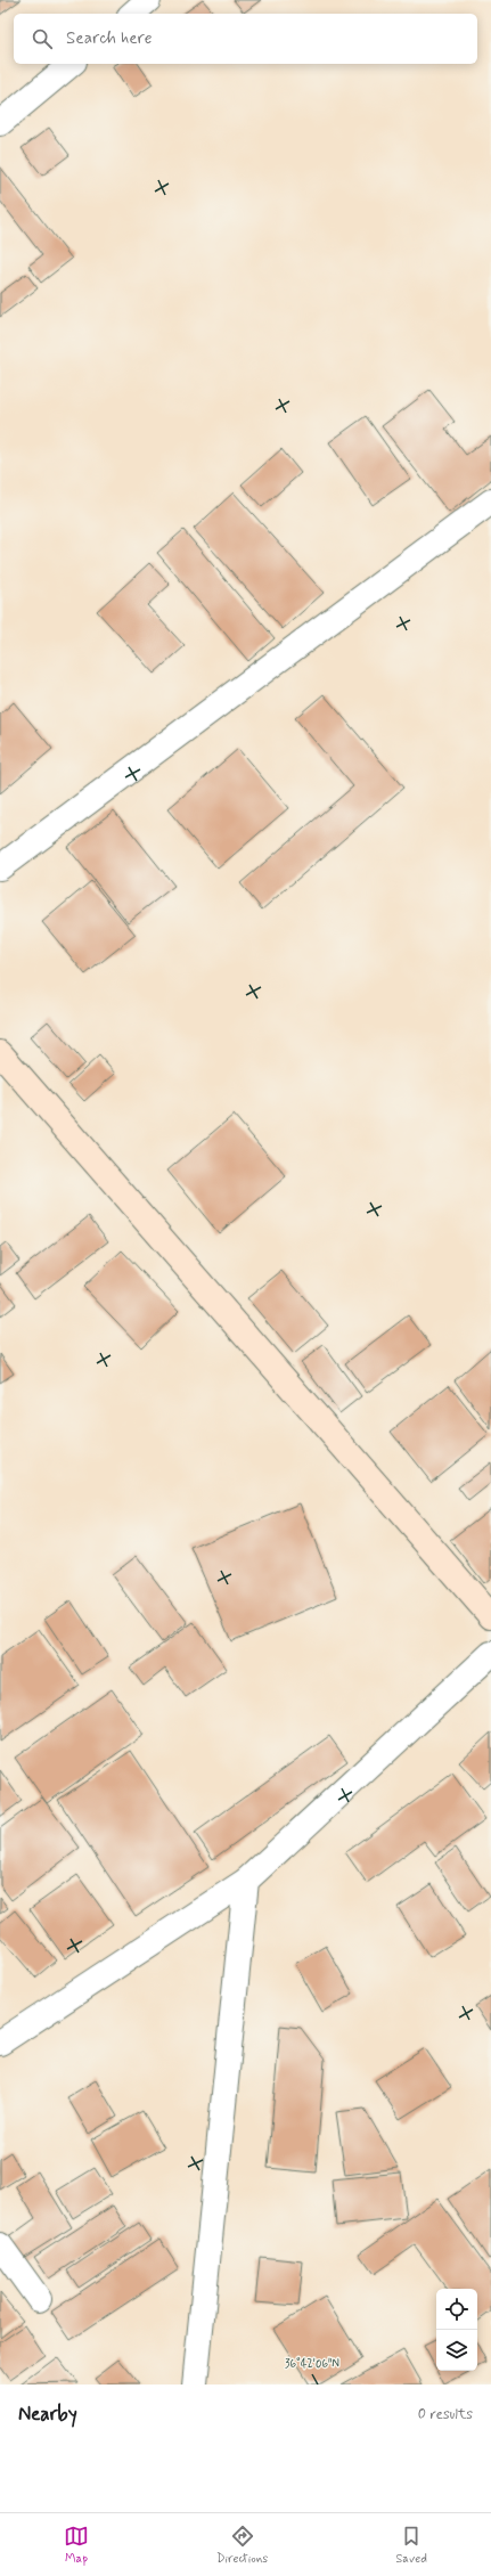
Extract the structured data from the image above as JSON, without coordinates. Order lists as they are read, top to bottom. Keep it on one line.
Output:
{"page":{"search":"Search here","heading":["Nearby","0 results"],"nav":["Map","Directions","Saved"]},"coordinates":["36°42'06\"N"]}
